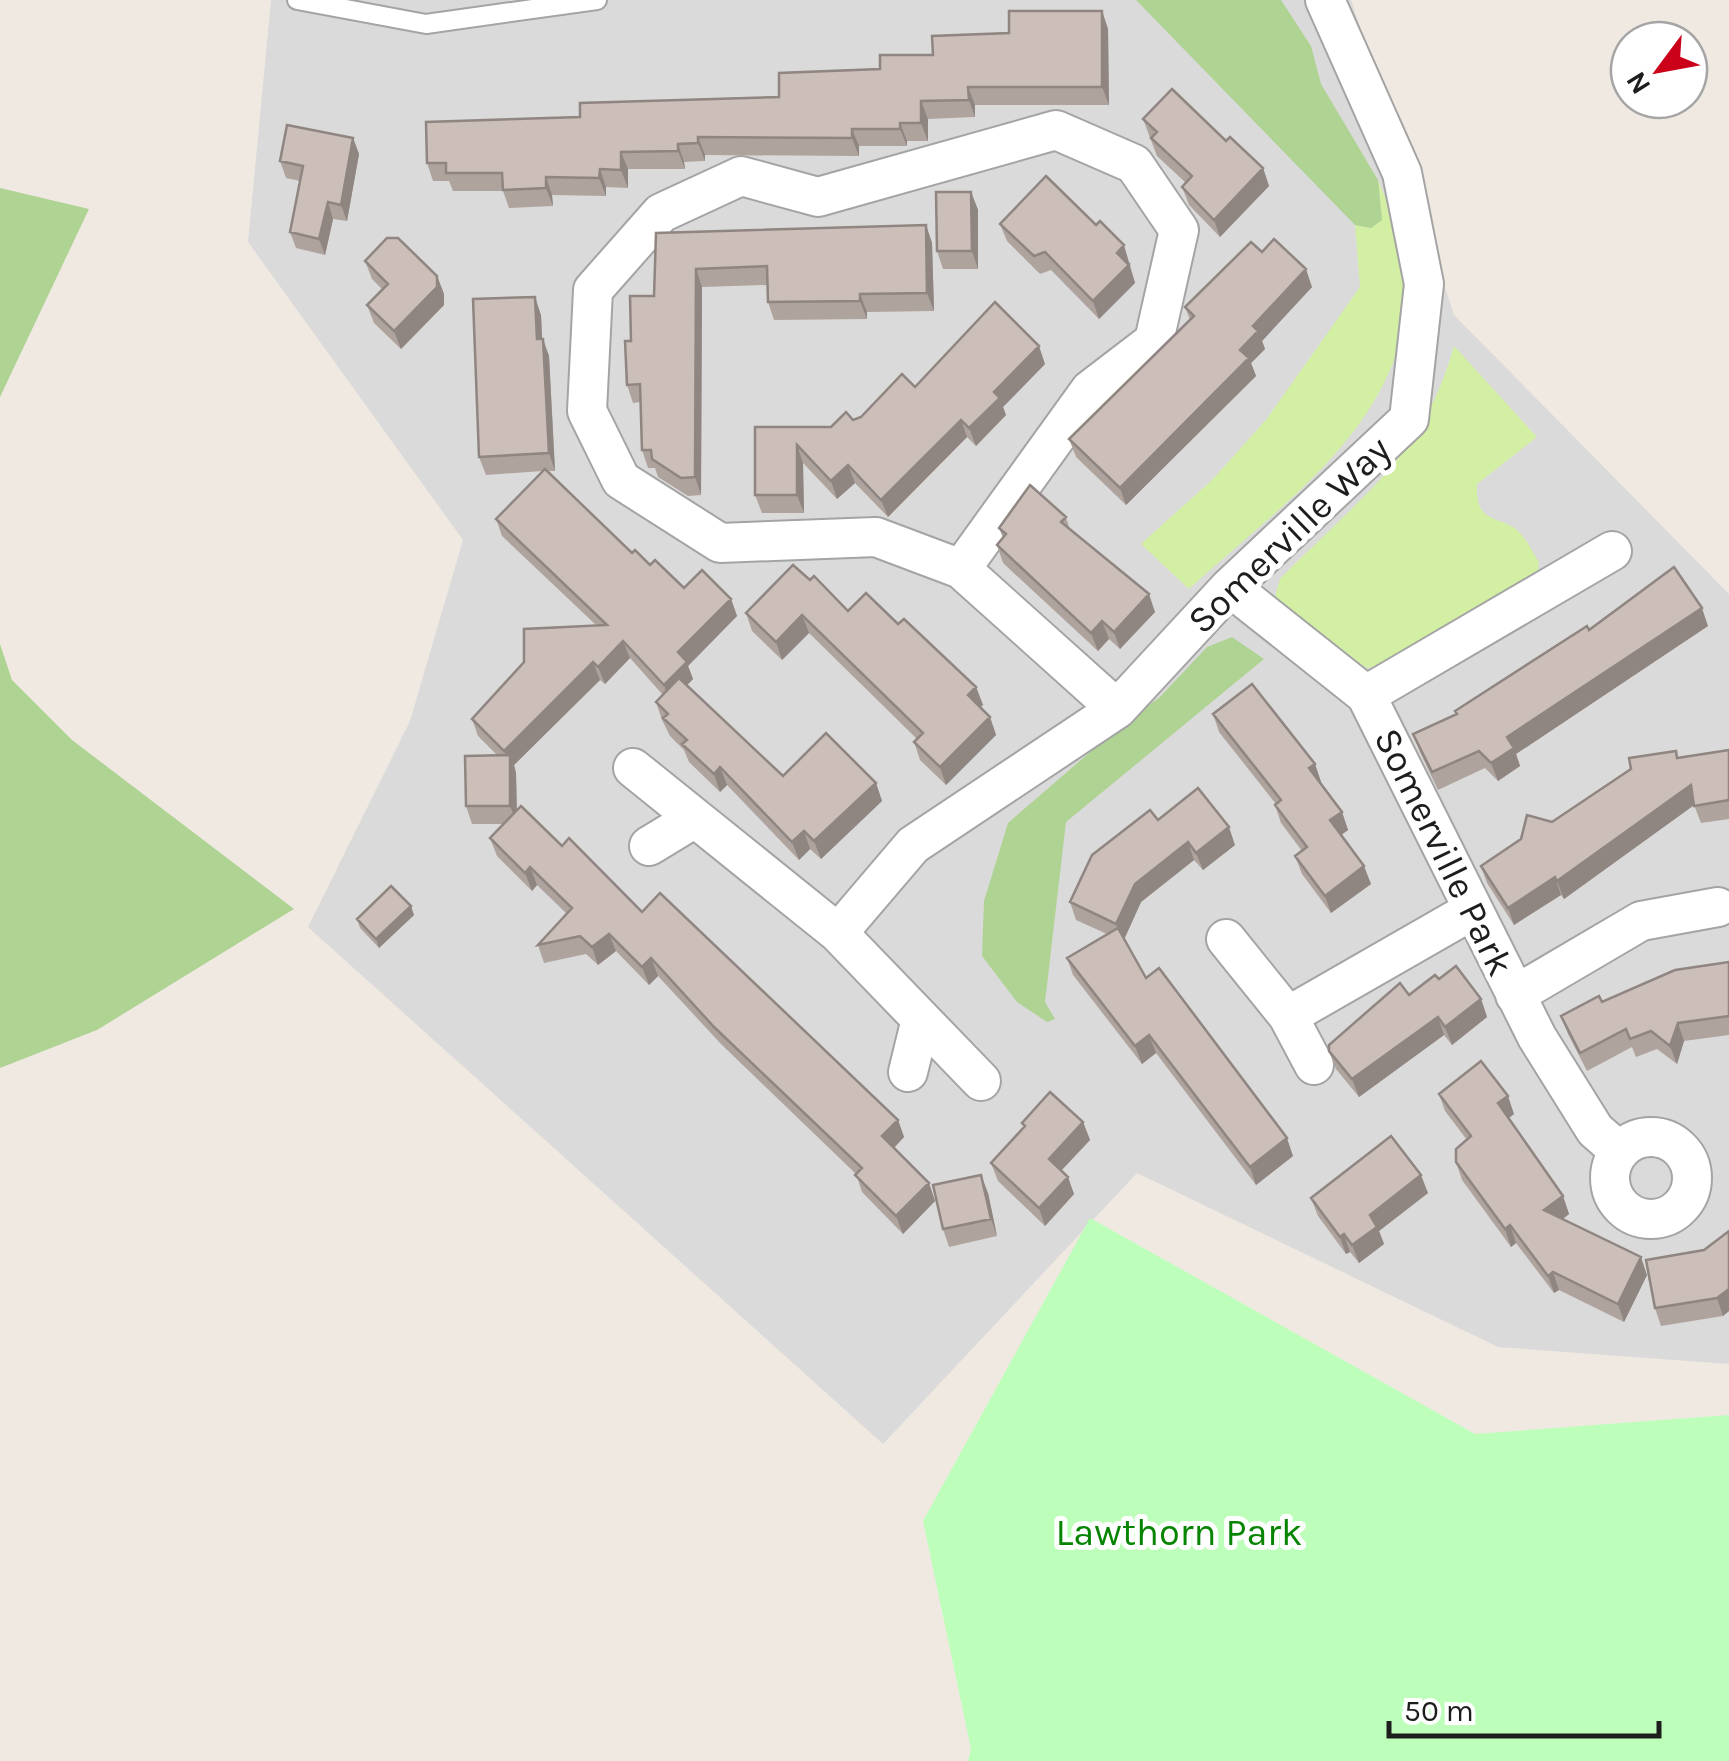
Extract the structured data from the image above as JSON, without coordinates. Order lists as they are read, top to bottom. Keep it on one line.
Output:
{"streets":{"street":["Somerville Way","Somerville Park"]},"crossings":[["Somerville Way","Somerville Park"]],"parks":["Lawthorn Park"],"scale_bar":"50 m","north":"bottom left"}
